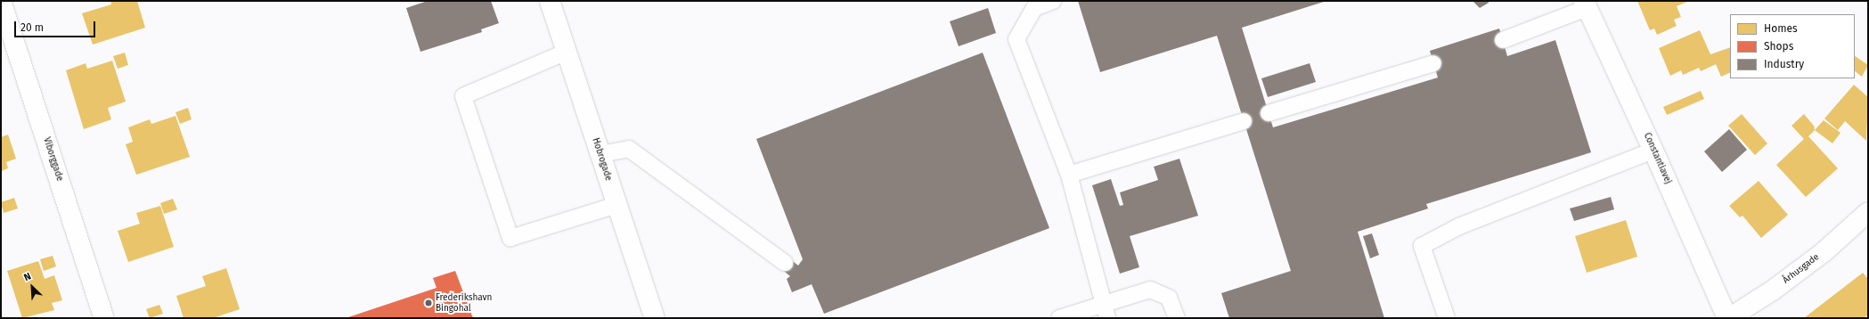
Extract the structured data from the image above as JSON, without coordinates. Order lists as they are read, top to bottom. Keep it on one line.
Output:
{"streets":{"street":["Constantiavej","Viborggade","Hobrogade","Århusgade"]},"crossings":[["Constantiavej","Århusgade"]],"places":["Frederikshavn Bingohal"],"legend":["Homes","Shops","Industry"],"scale_bar":"20 m","north":"top left"}
